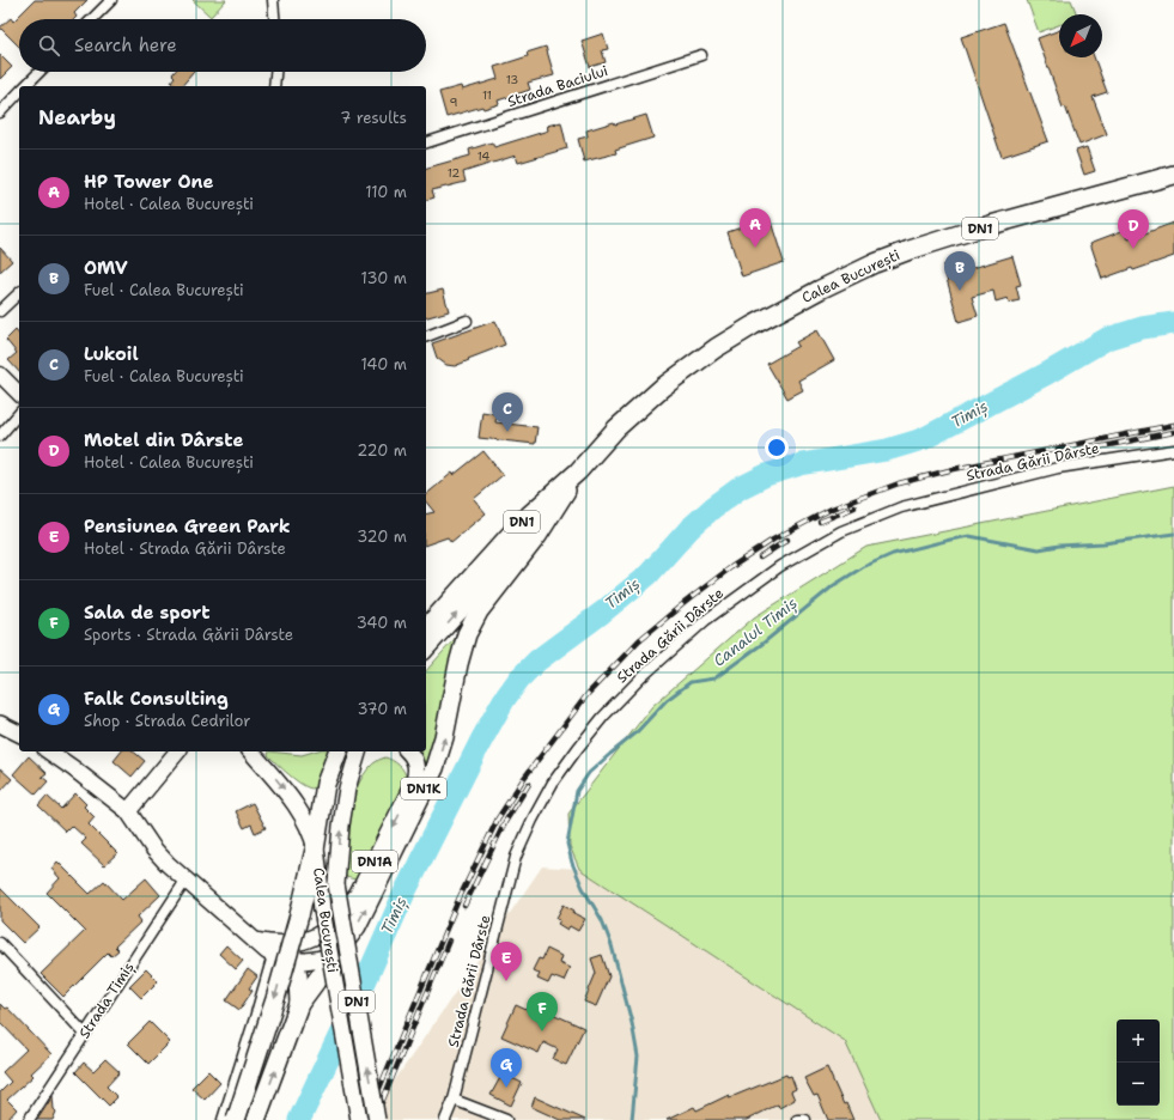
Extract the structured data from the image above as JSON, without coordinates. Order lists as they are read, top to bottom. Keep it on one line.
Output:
{"streets":{"highway":["DN1","Calea București","DN1K"],"main road":["DN1A"],"street":["Strada Baciului","Strada Gării Dârste","Strada Timiș"]},"crossings":[["Calea București","DN1K"],["DN1K","DN1A"]],"water":["Timiș","Canalul Timiș"],"house_numbers":["13","11","9","14","12"],"north":"bottom left","page":{"search":"Search here","heading":["Nearby","7 results"],"list":[{"mark":"A","name":"HP Tower One","note":"Hotel · Calea București","value":"110 m"},{"mark":"B","name":"OMV","note":"Fuel · Calea București","value":"130 m"},{"mark":"C","name":"Lukoil","note":"Fuel · Calea București","value":"140 m"},{"mark":"D","name":"Motel din Dârste","note":"Hotel · Calea București","value":"220 m"},{"mark":"E","name":"Pensiunea Green Park","note":"Hotel · Strada Gării Dârste","value":"320 m"},{"mark":"F","name":"Sala de sport","note":"Sports · Strada Gării Dârste","value":"340 m"},{"mark":"G","name":"Falk Consulting","note":"Shop · Strada Cedrilor","value":"370 m"}],"pins":["A","D","B","C","E","F","G"],"map_buttons":["+","−"]}}
